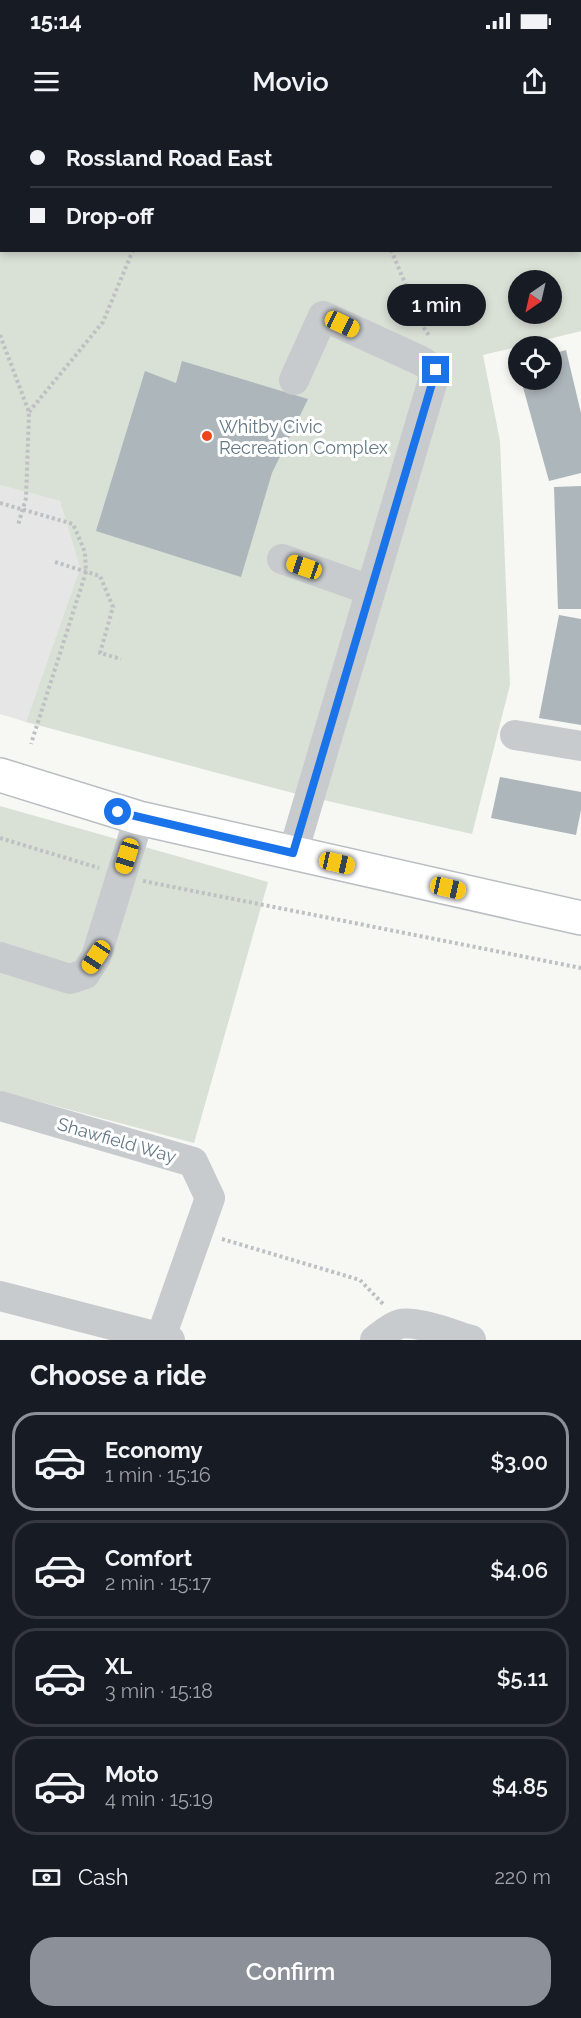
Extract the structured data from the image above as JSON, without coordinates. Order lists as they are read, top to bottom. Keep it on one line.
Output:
{"streets":{"street":["Shawfield Way"]},"places":["Whitby Civic Recreation Complex"],"north":"bottom left","page":{"status":"15:14","header":"Movio","banner":["Rossland Road East","Drop-off"],"bubble":"1 min","heading":"Choose a ride","list":[{"name":"Economy","note":"1 min · 15:16","value":"$3.00"},{"name":"Comfort","note":"2 min · 15:17","value":"$4.06"},{"name":"XL","note":"3 min · 15:18","value":"$5.11"},{"name":"Moto","note":"4 min · 15:19","value":"$4.85"}],"pay":["Cash","220 m"],"buttons":"Confirm"}}
